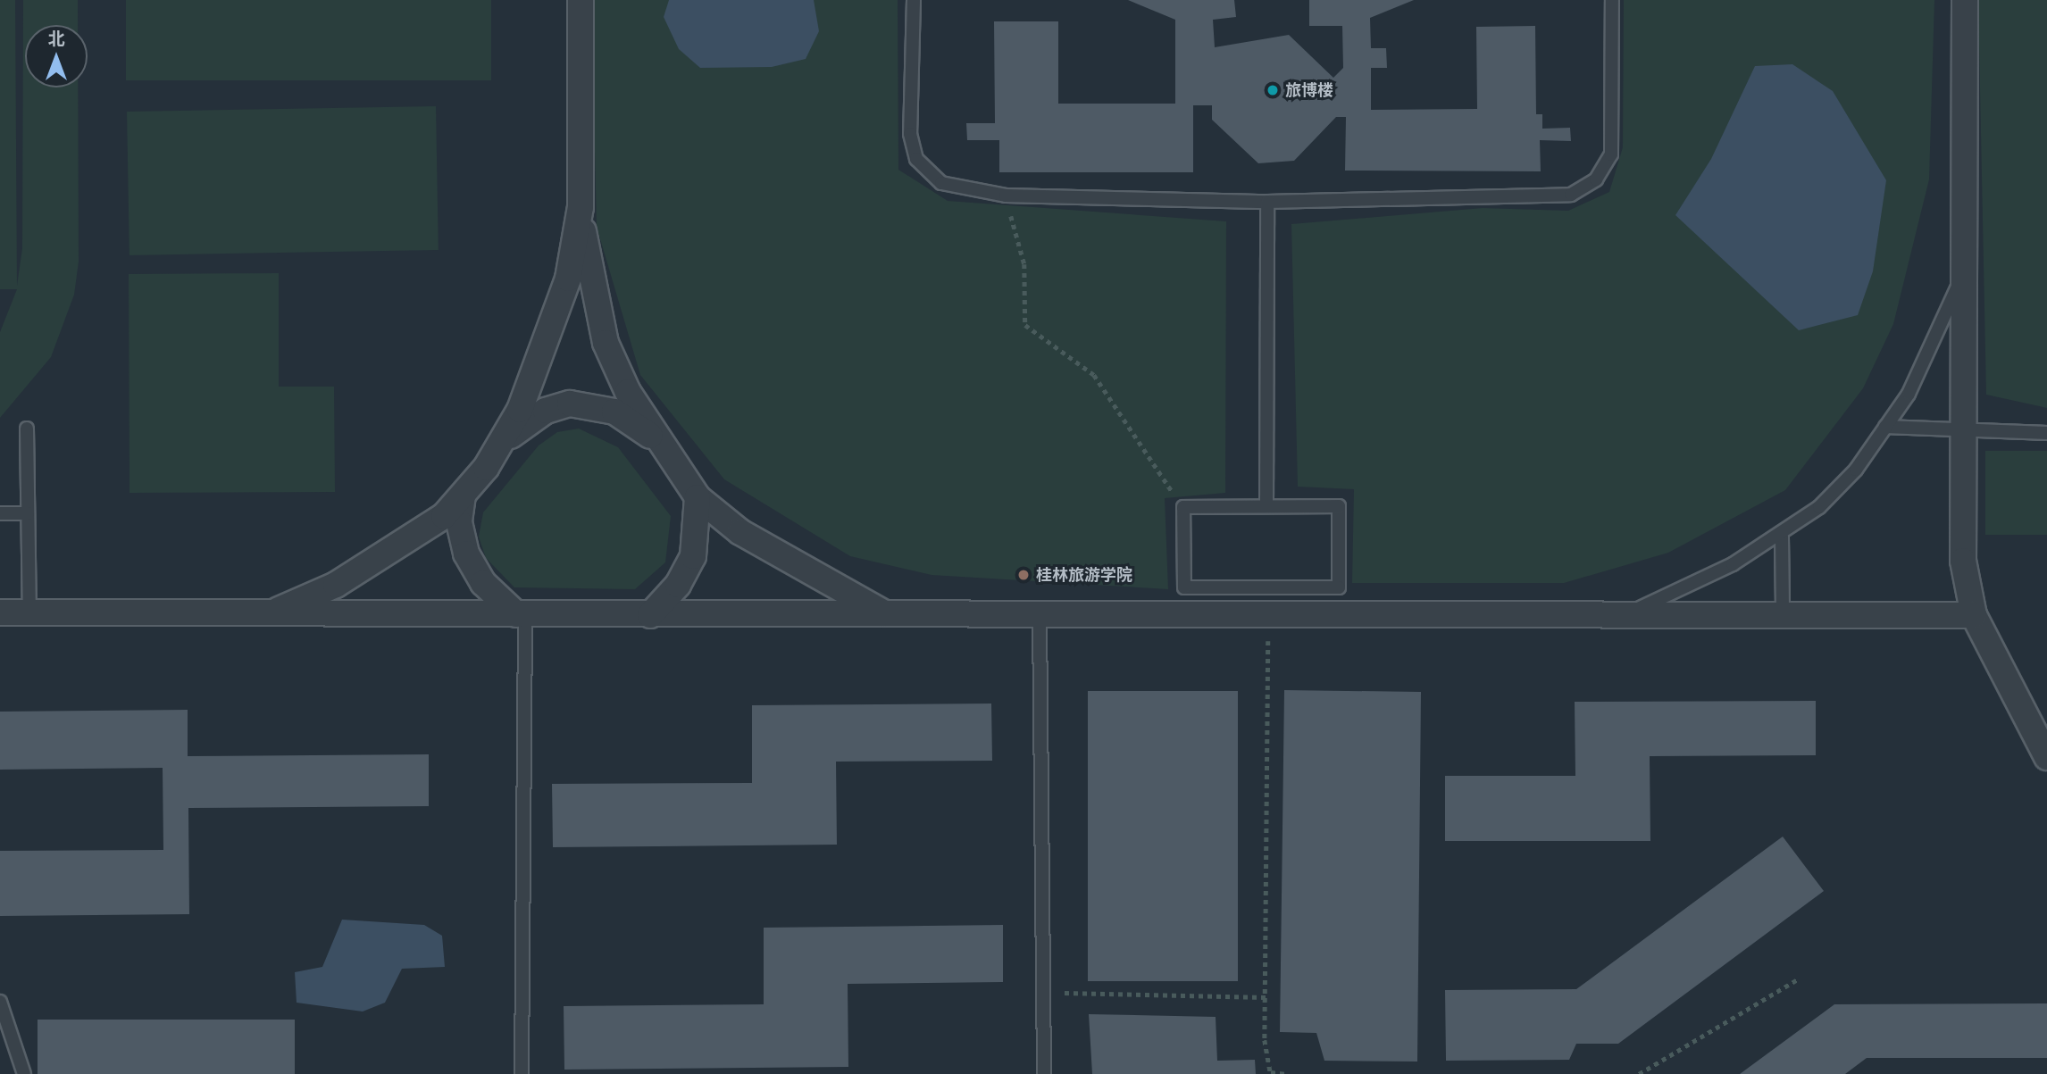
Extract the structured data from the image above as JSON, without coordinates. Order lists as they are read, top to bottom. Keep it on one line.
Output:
{"places":["旅博楼","桂林旅游学院"],"north":"top"}
